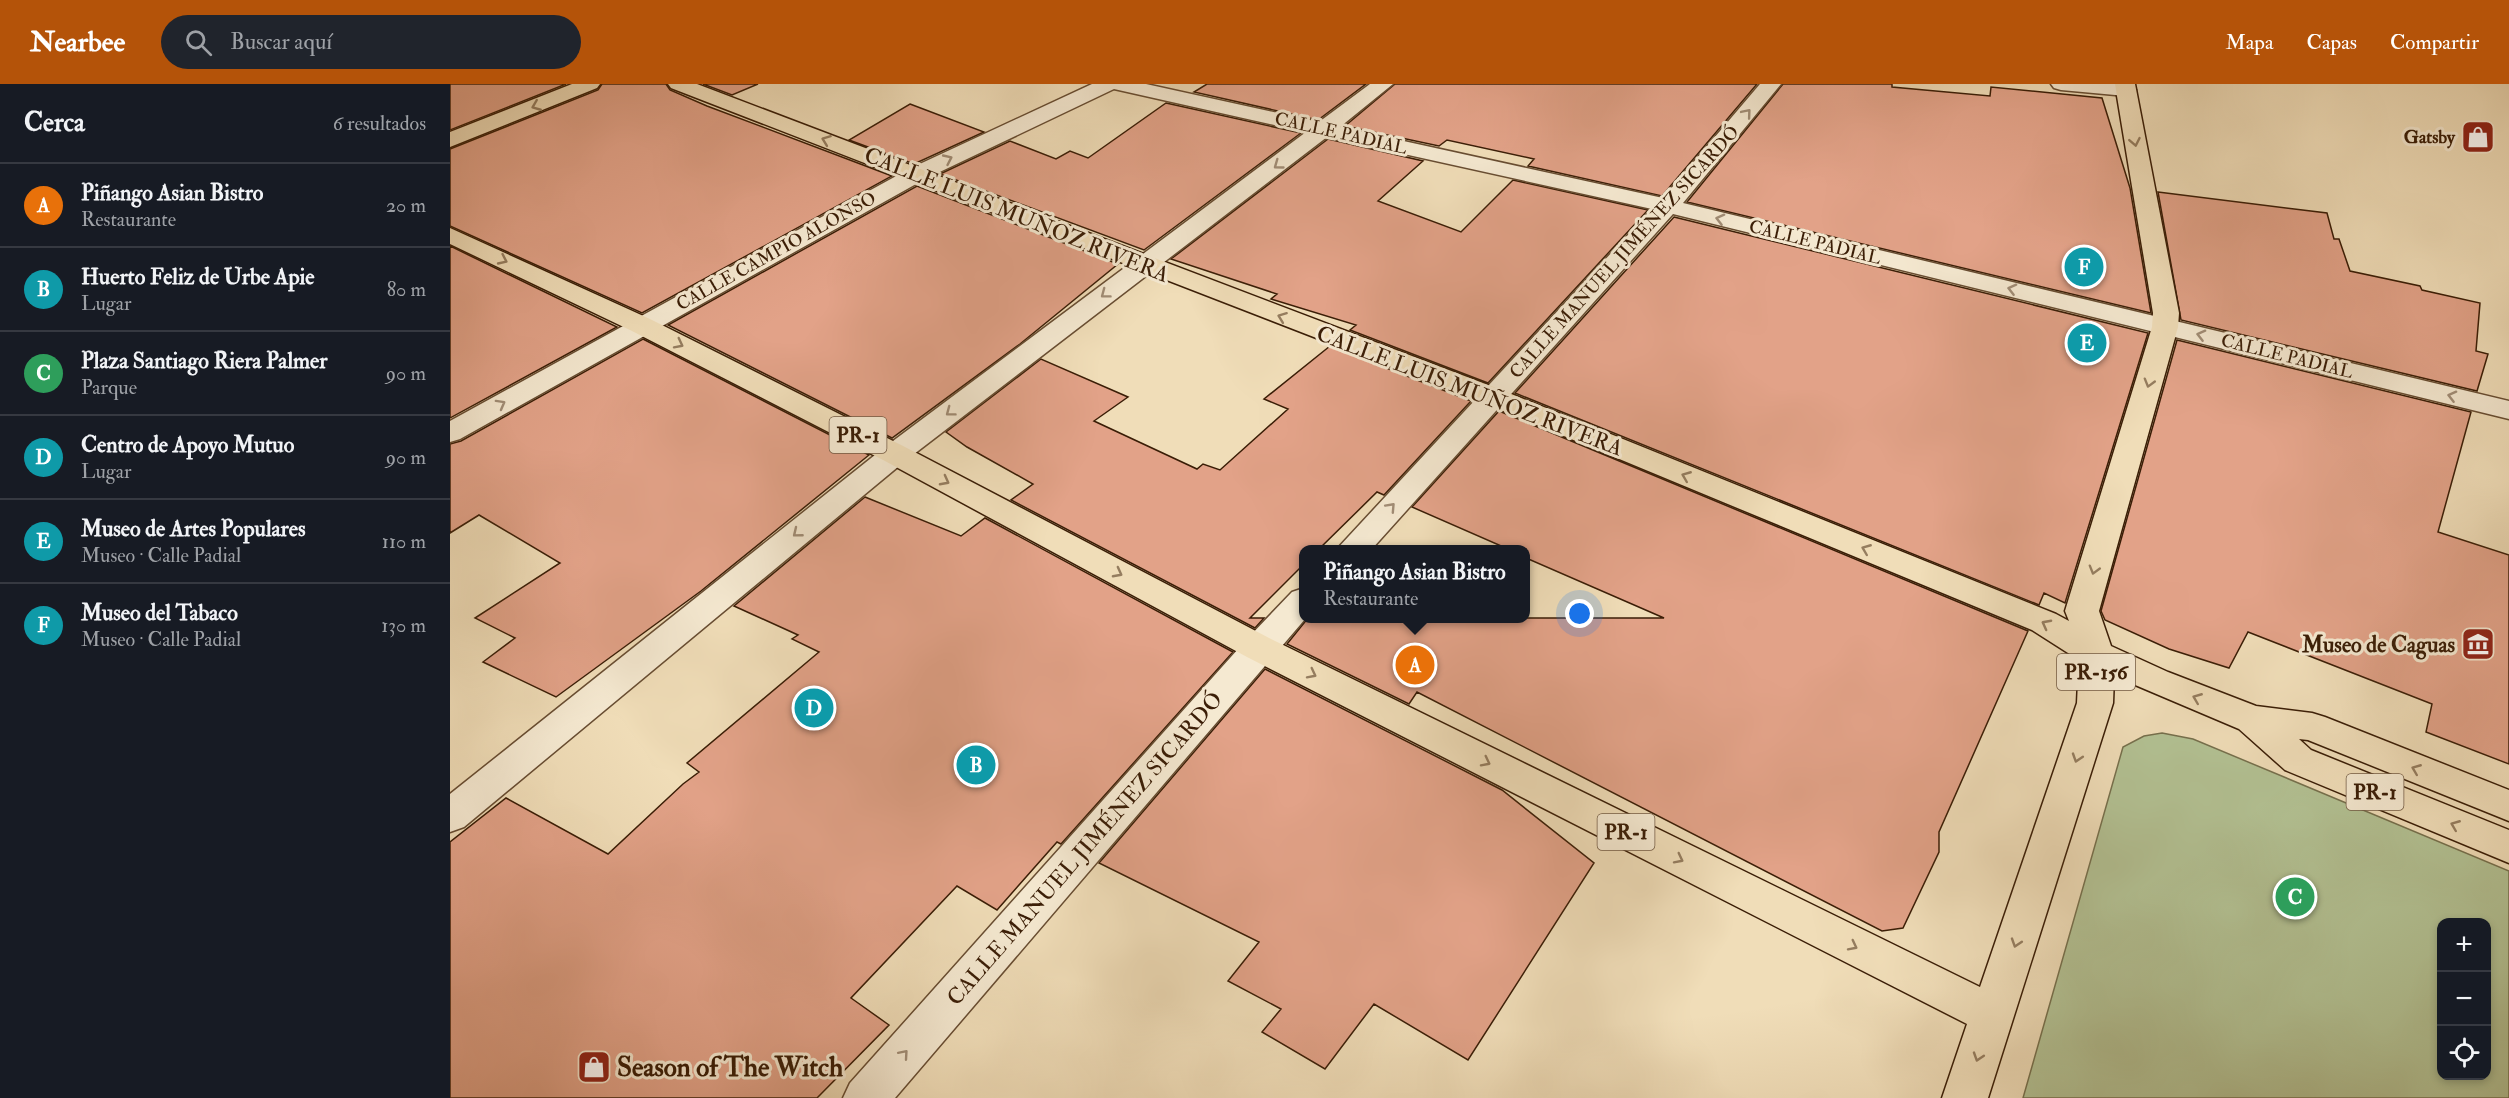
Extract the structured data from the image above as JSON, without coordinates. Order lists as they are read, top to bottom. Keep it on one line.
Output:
{"streets":{"main road":["CALLE LUIS MUÑOZ RIVERA","PR-1","PR-156"],"street":["CALLE PADIAL","CALLE CAMPIO ALONSO","CALLE MANUEL JIMÉNEZ SICARDÓ"]},"crossings":[["CALLE PADIAL","CALLE MANUEL JIMÉNEZ SICARDÓ"],["CALLE PADIAL","PR-156"],["CALLE LUIS MUÑOZ RIVERA","CALLE CAMPIO ALONSO"],["CALLE LUIS MUÑOZ RIVERA","CALLE MANUEL JIMÉNEZ SICARDÓ"],["CALLE LUIS MUÑOZ RIVERA","PR-156"],["CALLE CAMPIO ALONSO","PR-1"],["CALLE MANUEL JIMÉNEZ SICARDÓ","PR-1"],["PR-1","PR-156"]],"one_way":["CALLE PADIAL","CALLE LUIS MUÑOZ RIVERA","CALLE MANUEL JIMÉNEZ SICARDÓ"],"places":{"shop":["Gatsby","Season of The Witch"],"museum":["Museo de Caguas"]},"page":{"header":"Nearbee","search":"Buscar aquí","nav":["Mapa","Capas","Compartir"],"heading":["Cerca","6 resultados"],"list":[{"mark":"A","name":"Piñango Asian Bistro","note":"Restaurante","value":"20 m"},{"mark":"B","name":"Huerto Feliz de Urbe Apie","note":"Lugar","value":"80 m"},{"mark":"C","name":"Plaza Santiago Riera Palmer","note":"Parque","value":"90 m"},{"mark":"D","name":"Centro de Apoyo Mutuo","note":"Lugar","value":"90 m"},{"mark":"E","name":"Museo de Artes Populares","note":"Museo · Calle Padial","value":"110 m"},{"mark":"F","name":"Museo del Tabaco","note":"Museo · Calle Padial","value":"130 m"}],"pins":["F","E","A","D","B","C"],"popup":["Piñango Asian Bistro","Restaurante"],"map_buttons":["+","−"]}}
